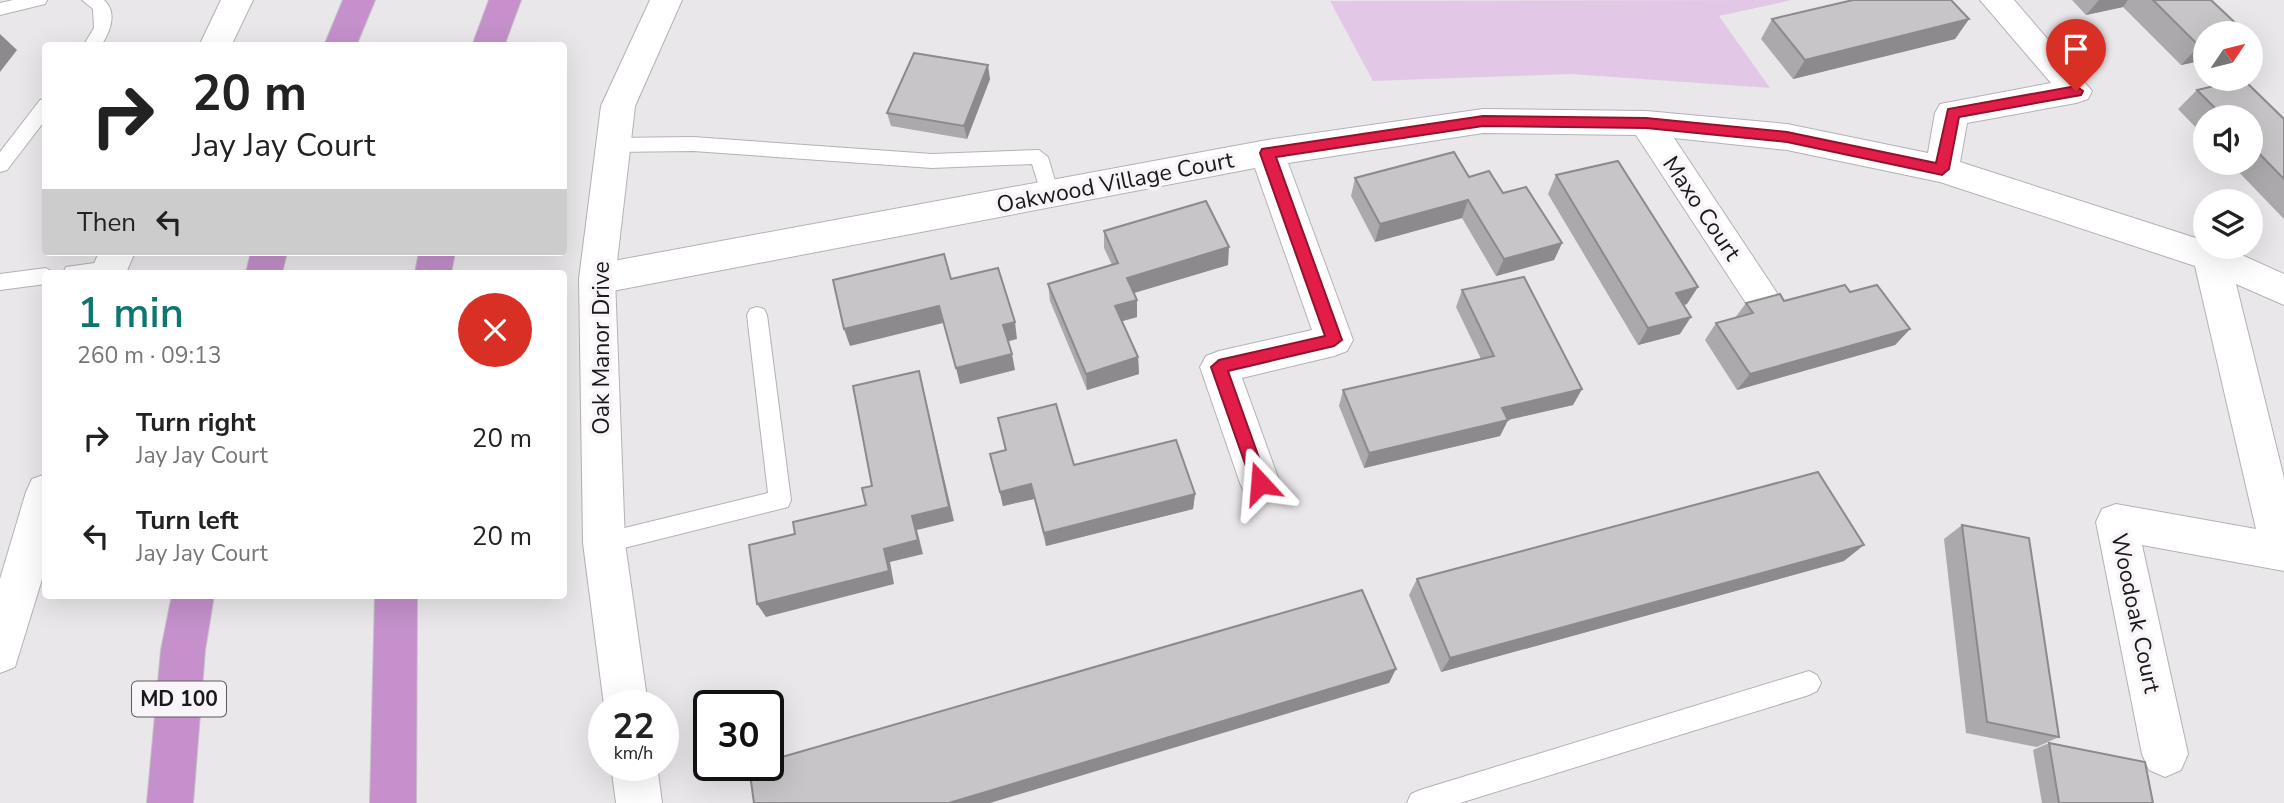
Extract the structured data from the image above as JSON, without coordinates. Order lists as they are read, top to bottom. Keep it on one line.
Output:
{"streets":{"highway":["MD 100"],"street":["Oakwood Village Court","Maxo Court","Oak Manor Drive","Woodoak Court"]},"crossings":[["Oakwood Village Court","Maxo Court"],["Oakwood Village Court","Oak Manor Drive"]],"north":"top right","page":{"turn":["20 m","Jay Jay Court"],"then":"Then","heading":["1 min","260 m · 09:13"],"list":[{"name":"Turn right","note":"Jay Jay Court","value":"20 m"},{"name":"Turn left","note":"Jay Jay Court","value":"20 m"}],"speed":"22 km/h","limit":"30"}}
